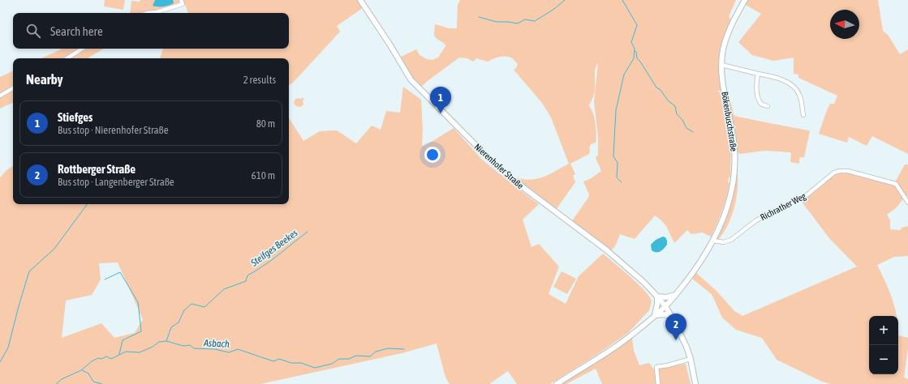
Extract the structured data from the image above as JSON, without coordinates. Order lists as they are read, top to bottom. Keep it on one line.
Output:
{"streets":{"main road":["Bökenbuschstraße","Nierenhofer Straße"],"street":["Richrather Weg"]},"crossings":[["Bökenbuschstraße","Nierenhofer Straße"],["Bökenbuschstraße","Richrather Weg"]],"water":["Steifges Beekes","Asbach"],"north":"left","page":{"search":"Search here","heading":["Nearby","2 results"],"pins":["1","2"],"list":[{"mark":"1","name":"Stiefges","note":"Bus stop · Nierenhofer Straße","value":"80 m"},{"mark":"2","name":"Rottberger Straße","note":"Bus stop · Langenberger Straße","value":"610 m"}],"map_buttons":["+","−"]}}
